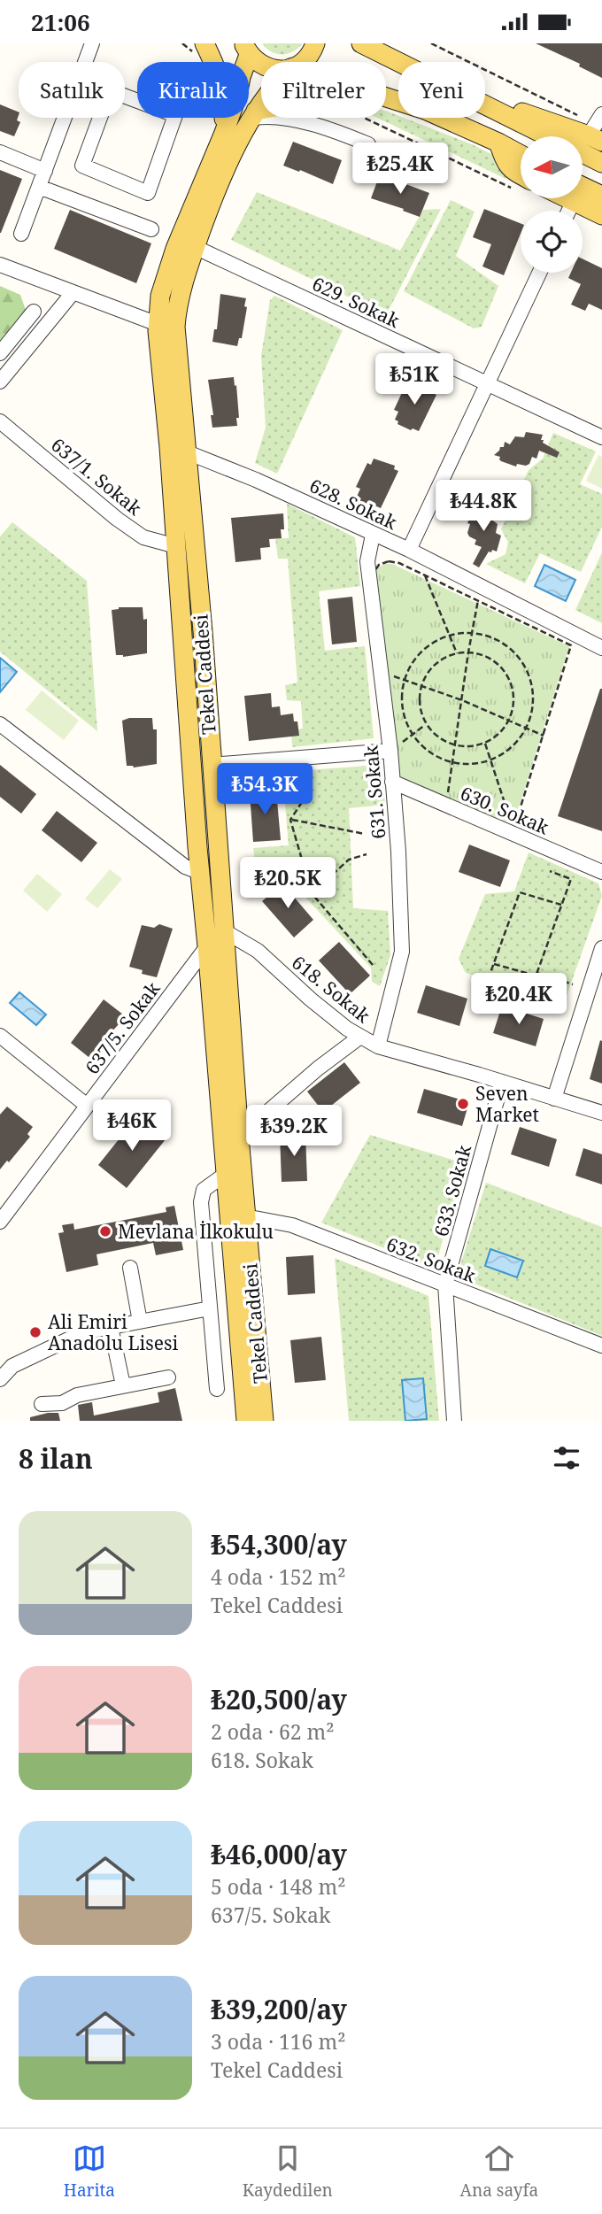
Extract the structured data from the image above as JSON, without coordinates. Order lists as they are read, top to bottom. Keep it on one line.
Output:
{"streets":{"main road":["Tekel Caddesi"],"street":["629. Sokak","637/1. Sokak","628. Sokak","631. Sokak","630. Sokak","618. Sokak","637/5. Sokak","633. Sokak","632. Sokak"]},"crossings":[["629. Sokak","Tekel Caddesi"],["628. Sokak","Tekel Caddesi"],["628. Sokak","631. Sokak"],["Tekel Caddesi","618. Sokak"],["Tekel Caddesi","632. Sokak"],["631. Sokak","630. Sokak"],["631. Sokak","618. Sokak"],["618. Sokak","633. Sokak"],["633. Sokak","632. Sokak"]],"places":["Seven Market","Mevlana İlkokulu","Ali Emiri Anadolu Lisesi"],"north":"left","page":{"status":"21:06","chip":["Satılık","Kiralık","Filtreler","Yeni"],"price":["₺25.4K","₺51K","₺44.8K","₺54.3K","₺20.5K","₺20.4K","₺46K","₺39.2K"],"heading":"8 ilan","list":[{"name":"₺54,300/ay","note":"4 oda · 152 m² · Tekel Caddesi"},{"name":"₺20,500/ay","note":"2 oda · 62 m² · 618. Sokak"},{"name":"₺46,000/ay","note":"5 oda · 148 m² · 637/5. Sokak"},{"name":"₺39,200/ay","note":"3 oda · 116 m² · Tekel Caddesi"}],"tabs":["Harita","Kaydedilen","Ana sayfa"]}}
